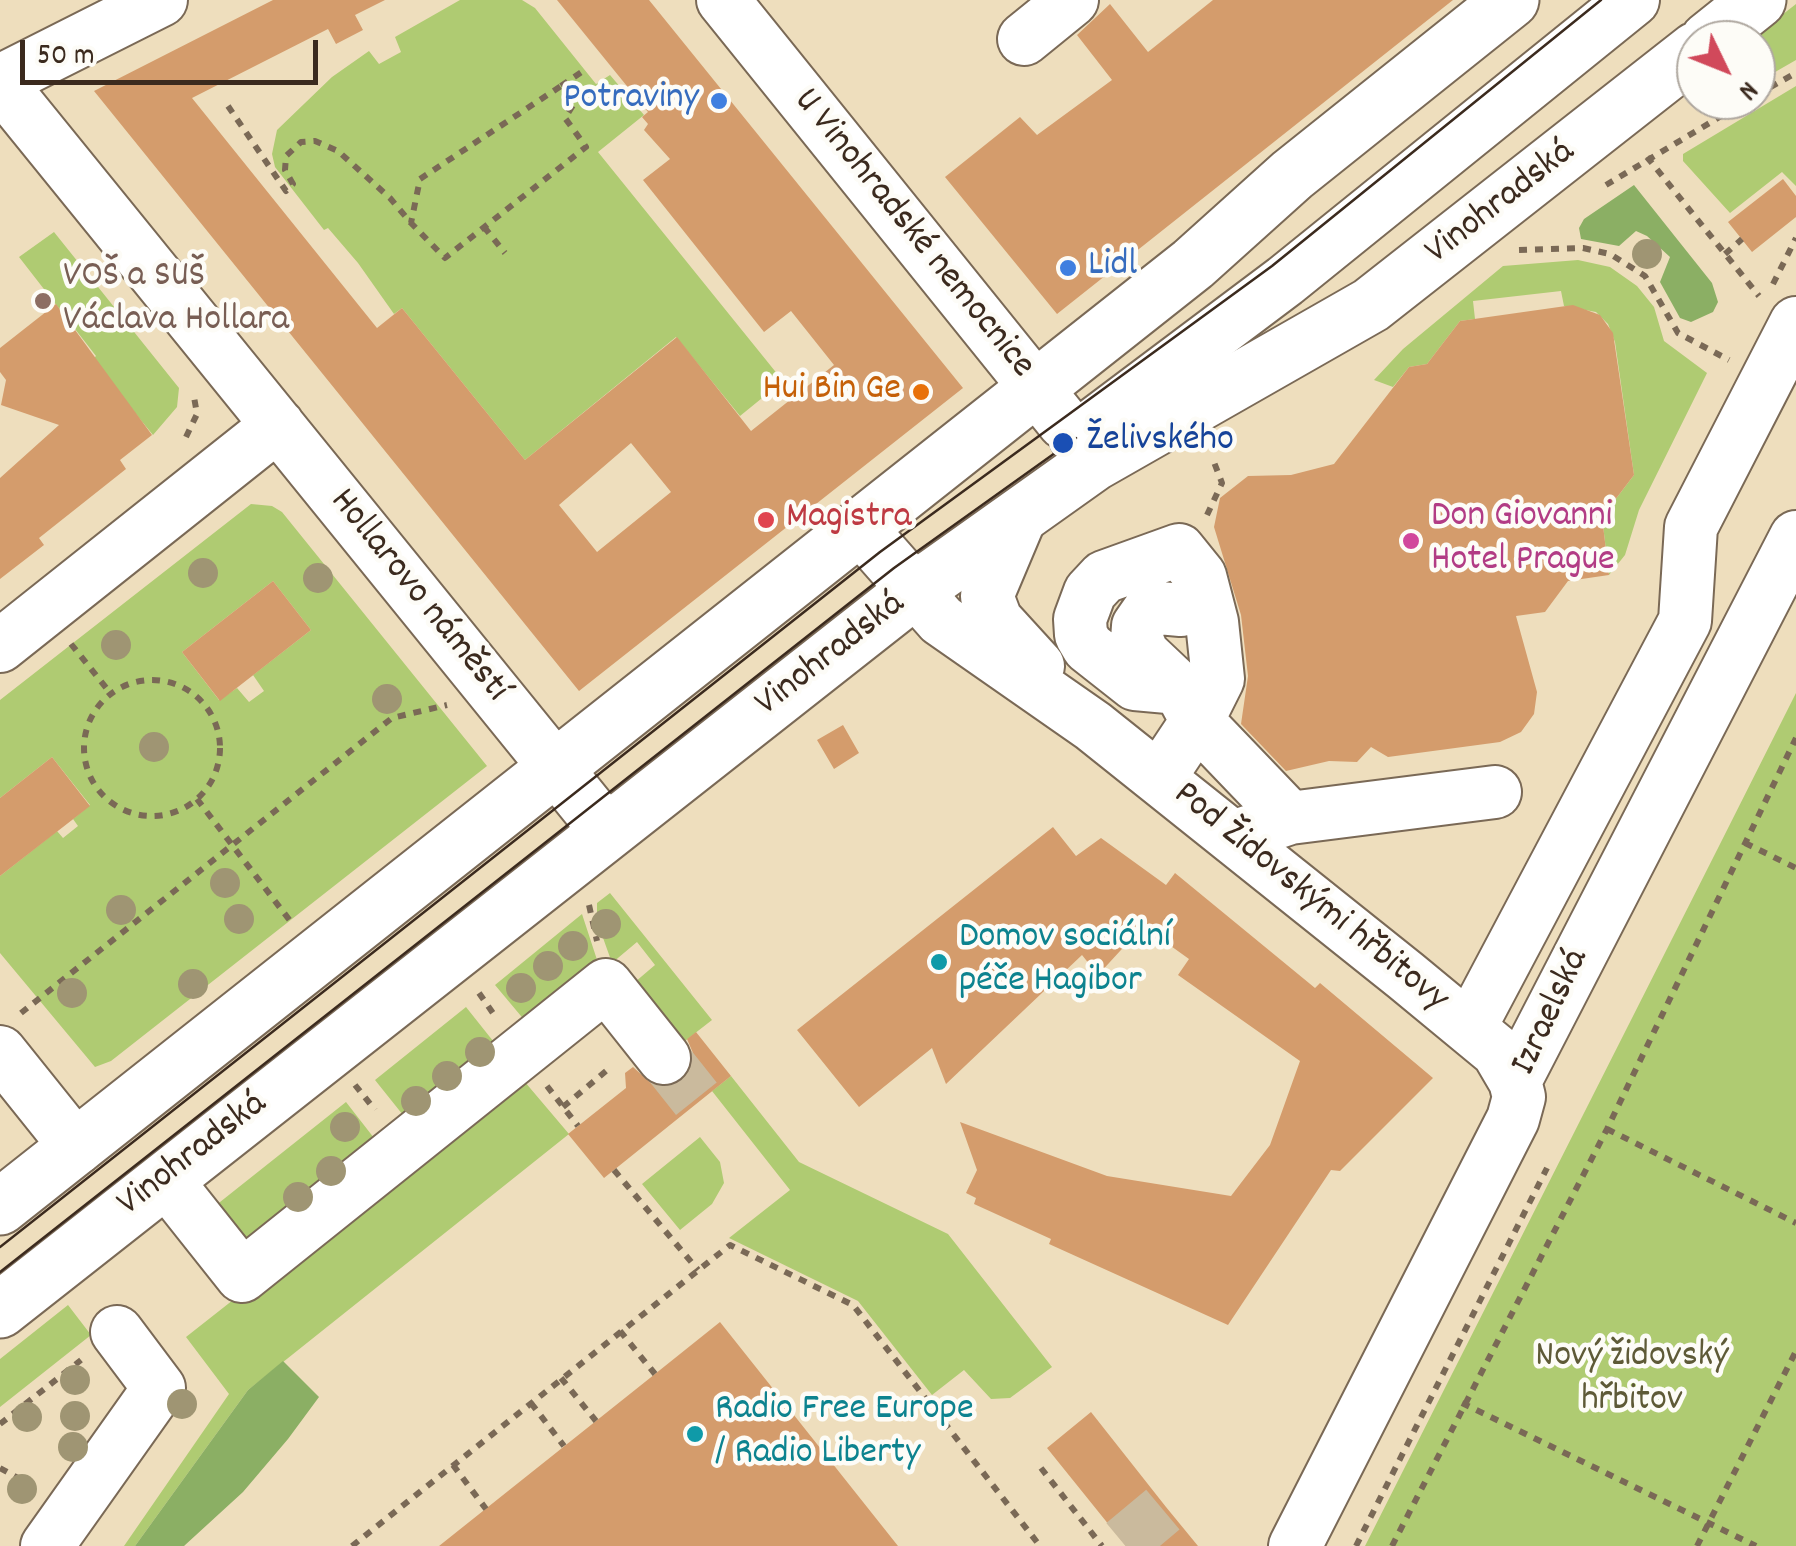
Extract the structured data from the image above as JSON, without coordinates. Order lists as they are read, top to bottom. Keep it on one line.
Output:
{"streets":{"main road":["Vinohradská"],"street":["U Vinohradské nemocnice","Hollarovo náměstí","Pod Židovskými hřbitovy","Izraelská"]},"crossings":[["Vinohradská","U Vinohradské nemocnice"],["Vinohradská","Hollarovo náměstí"],["Vinohradská","Pod Židovskými hřbitovy"],["Pod Židovskými hřbitovy","Izraelská"]],"parks":["Nový židovský hřbitov"],"places":["Potraviny","Lidl","VOŠ a SUŠ Václava Hollara","Hui Bin Ge","Želivského","Magistra","Don Giovanni Hotel Prague","Domov sociální péče Hagibor","Radio Free Europe / Radio Liberty"],"scale_bar":"50 m","north":"bottom right"}
